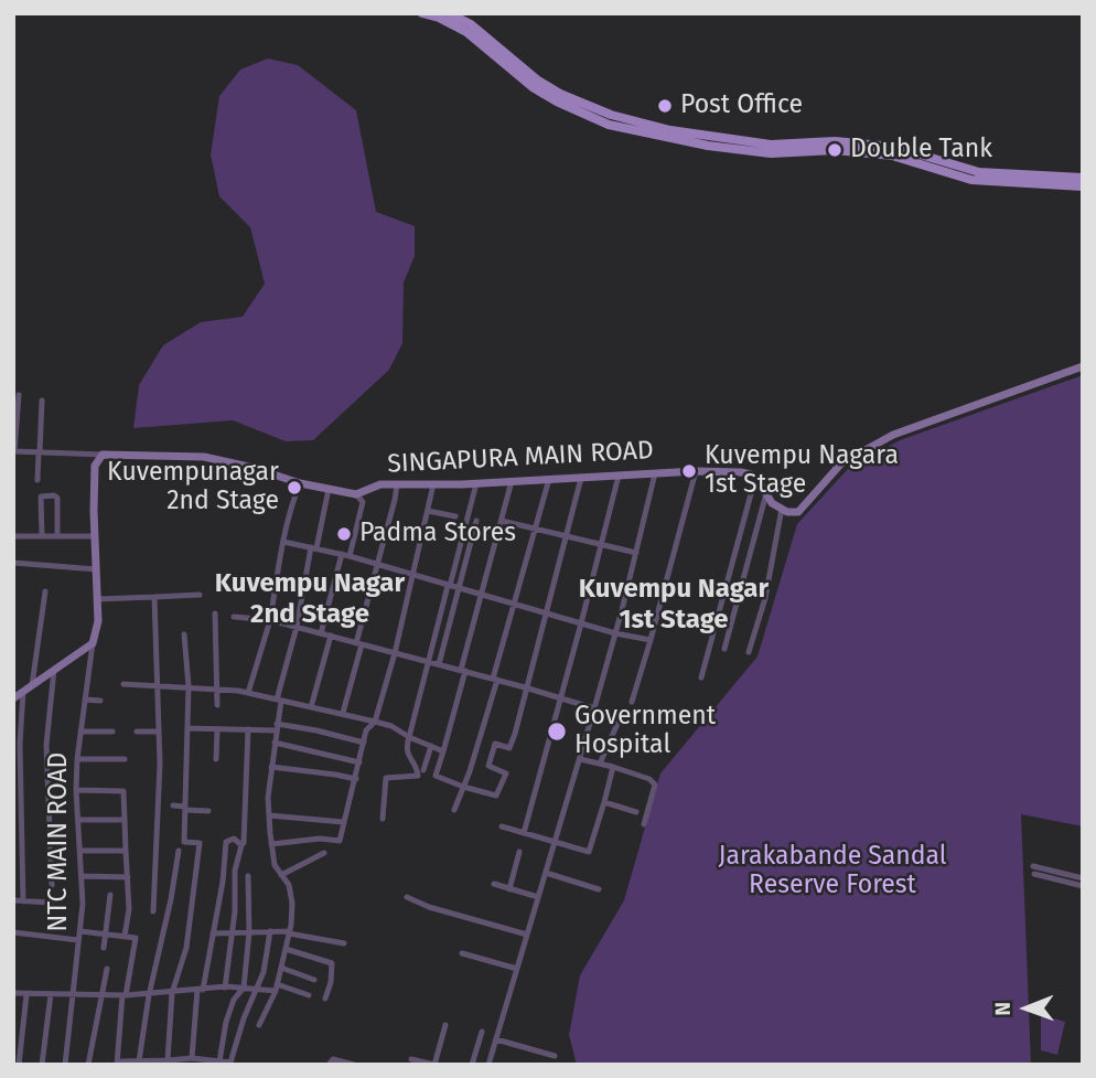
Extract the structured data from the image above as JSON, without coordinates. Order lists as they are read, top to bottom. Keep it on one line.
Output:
{"streets":{"street":["SINGAPURA MAIN ROAD","NTC MAIN ROAD"]},"districts":["Kuvempu Nagar 2nd Stage","Kuvempu Nagar 1st Stage"],"parks":["Jarakabande Sandal Reserve Forest"],"places":["Post Office","Double Tank","Kuvempu Nagara 1st Stage","Kuvempunagar 2nd Stage","Padma Stores","Government Hospital"],"north":"left"}
